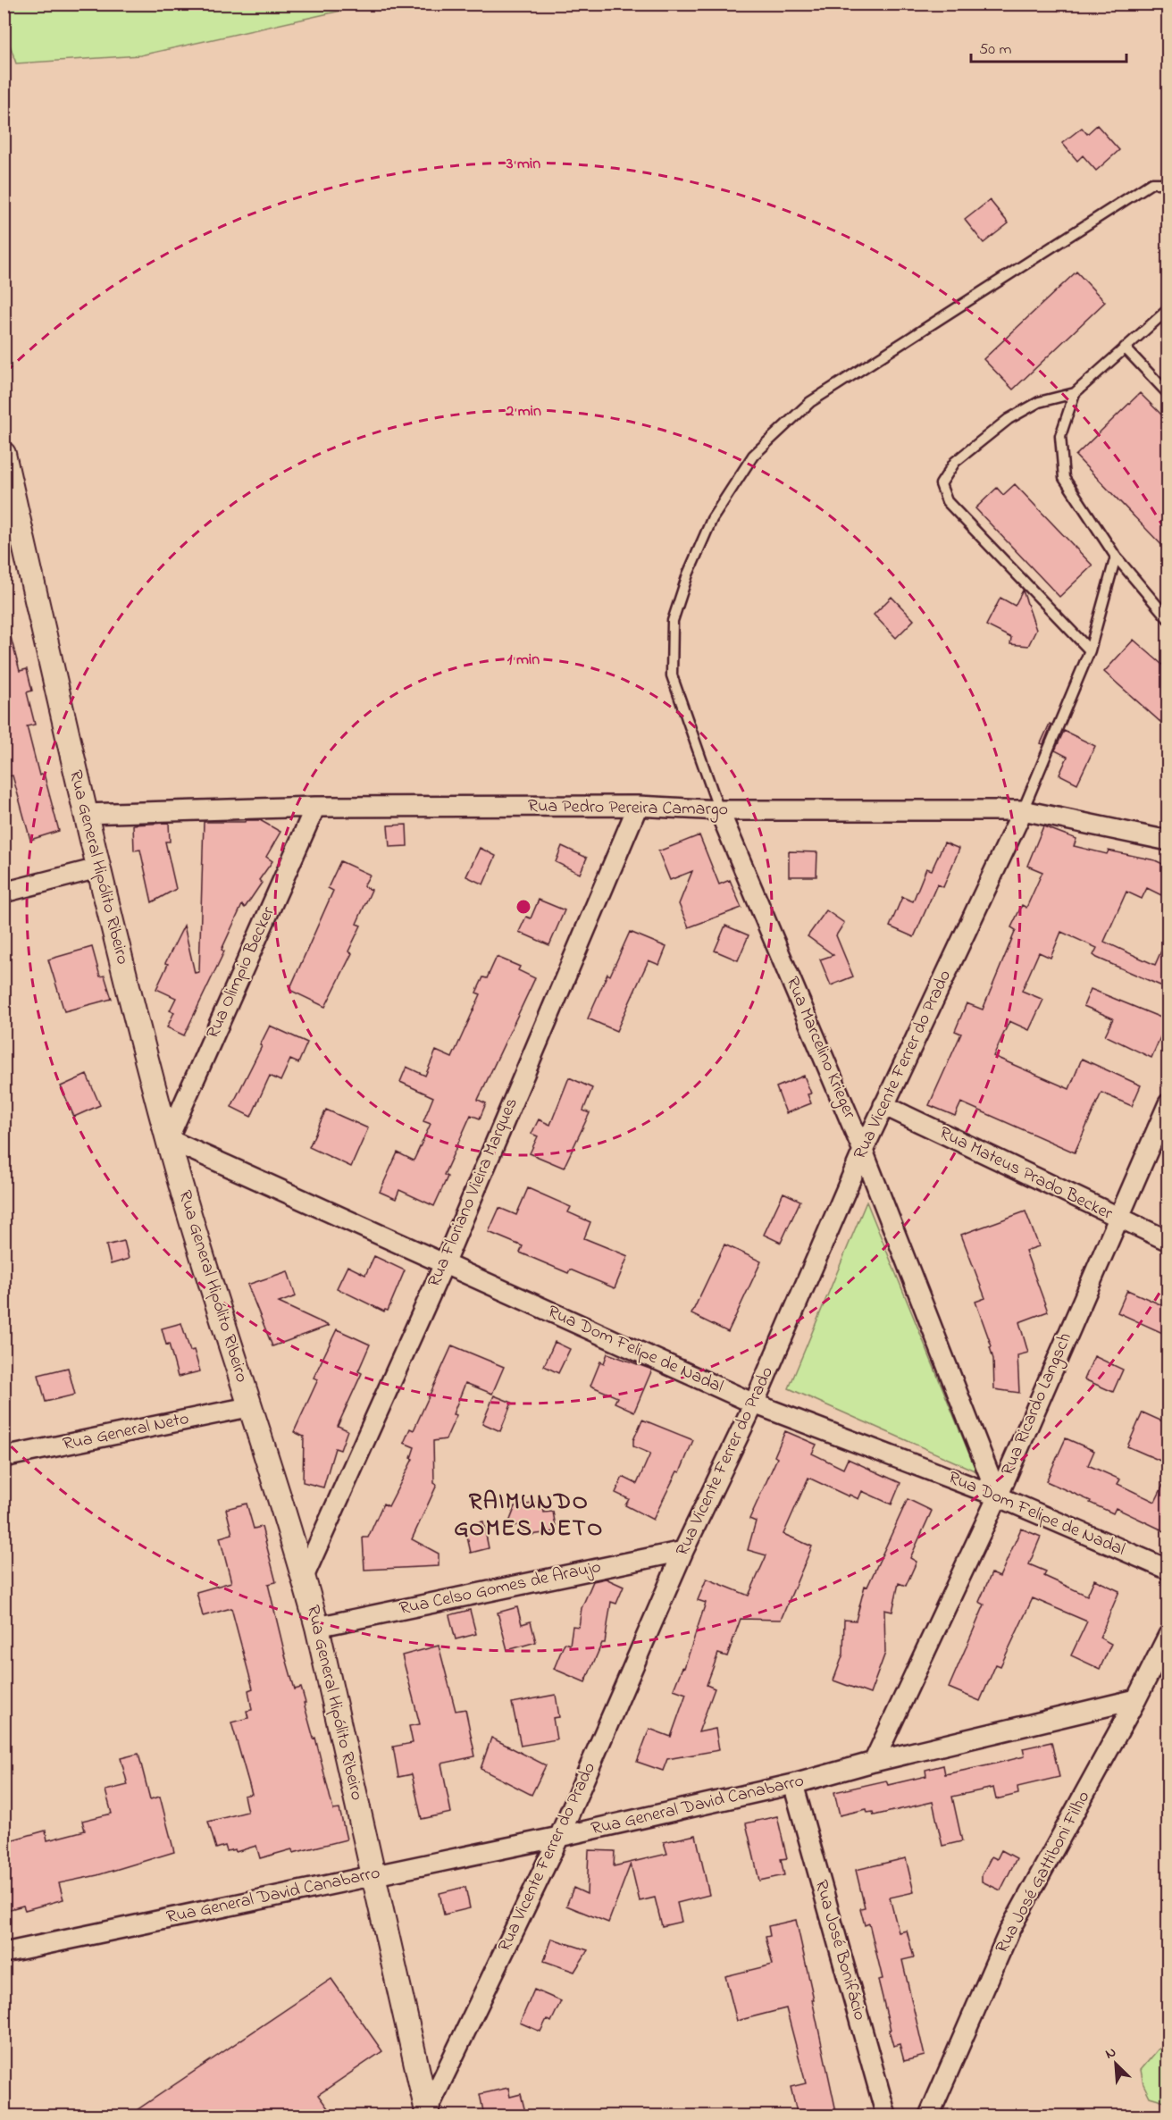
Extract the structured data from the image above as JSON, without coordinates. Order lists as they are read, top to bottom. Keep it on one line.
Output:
{"streets":{"street":["Rua Pedro Pereira Camargo","Rua General Hipólito Ribeiro","Rua Olimpio Becker","Rua Marcelino Krieger","Rua Vicente Ferrer do Prado","Rua Mateus Prado Becker","Rua Floriano Vieira Marques","Rua Dom Felipe de Nadal","Rua Ricardo Langsch","Rua General Neto","Rua Celso Gomes de Araujo","Rua General David Canabarro","Rua José Gattiboni Filho","Rua José Bonifácio"]},"crossings":[["Rua Pedro Pereira Camargo","Rua General Hipólito Ribeiro"],["Rua Pedro Pereira Camargo","Rua Olimpio Becker"],["Rua Pedro Pereira Camargo","Rua Marcelino Krieger"],["Rua Pedro Pereira Camargo","Rua Vicente Ferrer do Prado"],["Rua Pedro Pereira Camargo","Rua Floriano Vieira Marques"],["Rua General Hipólito Ribeiro","Rua Olimpio Becker"],["Rua General Hipólito Ribeiro","Rua Vicente Ferrer do Prado"],["Rua General Hipólito Ribeiro","Rua Floriano Vieira Marques"],["Rua General Hipólito Ribeiro","Rua Dom Felipe de Nadal"],["Rua General Hipólito Ribeiro","Rua General Neto"],["Rua General Hipólito Ribeiro","Rua Celso Gomes de Araujo"],["Rua General Hipólito Ribeiro","Rua General David Canabarro"],["Rua Olimpio Becker","Rua Dom Felipe de Nadal"],["Rua Marcelino Krieger","Rua Vicente Ferrer do Prado"],["Rua Marcelino Krieger","Rua Dom Felipe de Nadal"],["Rua Marcelino Krieger","Rua Ricardo Langsch"],["Rua Vicente Ferrer do Prado","Rua Mateus Prado Becker"],["Rua Vicente Ferrer do Prado","Rua Dom Felipe de Nadal"],["Rua Vicente Ferrer do Prado","Rua Celso Gomes de Araujo"],["Rua Vicente Ferrer do Prado","Rua General David Canabarro"],["Rua Mateus Prado Becker","Rua Ricardo Langsch"],["Rua Floriano Vieira Marques","Rua Dom Felipe de Nadal"],["Rua Dom Felipe de Nadal","Rua Ricardo Langsch"],["Rua Ricardo Langsch","Rua General David Canabarro"],["Rua General David Canabarro","Rua José Gattiboni Filho"],["Rua General David Canabarro","Rua José Bonifácio"]],"districts":["RAIMUNDO GOMES NETO"],"scale_bar":"50 m","north":"top left","rings":["3 min","2 min","1 min"]}
